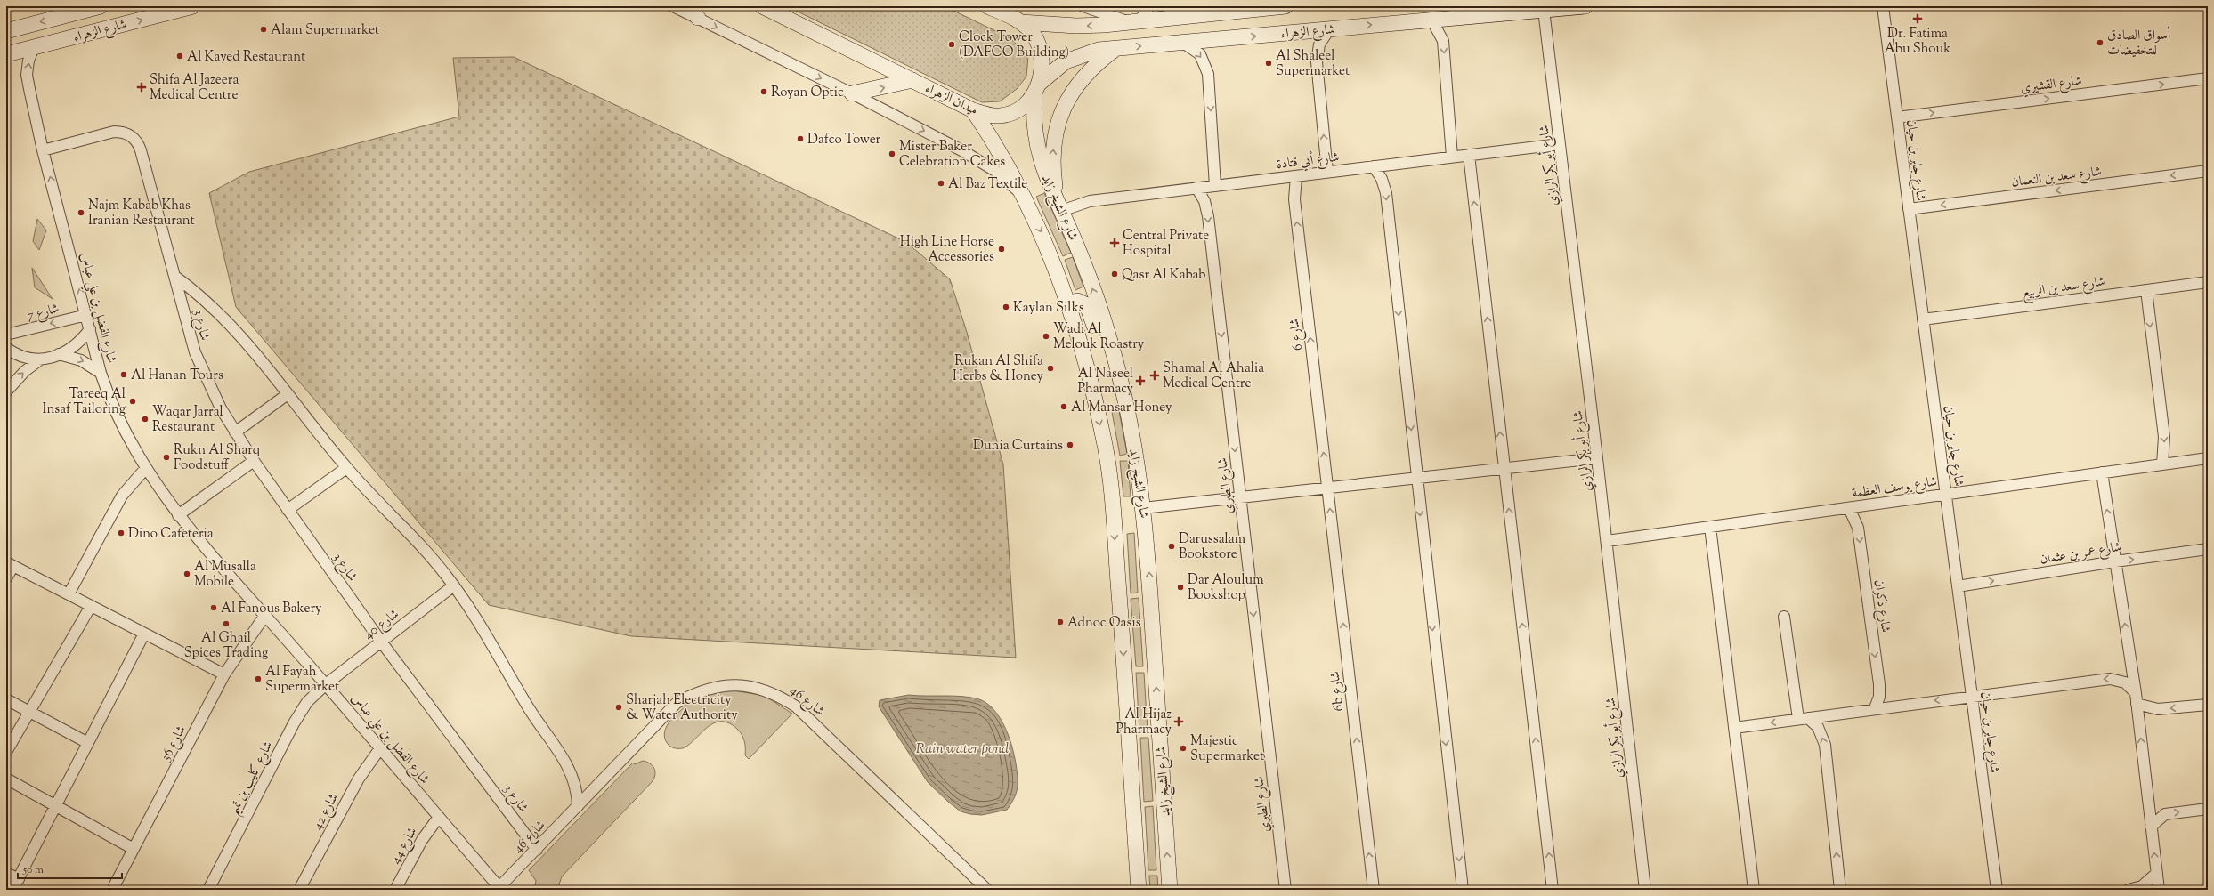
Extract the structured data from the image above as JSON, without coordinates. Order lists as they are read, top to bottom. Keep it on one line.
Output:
{"streets":{"main road":["شارع الزهراء","ميدان الزهراء","شارع الشيخ زايد"],"street":["شارع القشيري","شارع أبي قتادة","شارع جابر بن حيان","شارع أبو بكر الرازي","شارع سعد بن النعمان","شارع سعد بن الربيع","شارع الفضل بن علي عباس","شارع 7","شارع 3","شارع 6","شارع الطبري","شارع يوسف العظمة","شارع عمر بن عثمان","شارع ذكوان","شارع 40","6b شارع","شارع 46","شارع 36","شارع كليب بن تميم","شارع 42","شارع 44"]},"crossings":[["شارع الزهراء","ميدان الزهراء"],["شارع الزهراء","شارع أبو بكر الرازي"],["شارع الزهراء","شارع الشيخ زايد"],["شارع الزهراء","شارع الفضل بن علي عباس"],["شارع القشيري","شارع جابر بن حيان"],["ميدان الزهراء","شارع الشيخ زايد"],["شارع أبي قتادة","شارع أبو بكر الرازي"],["شارع أبي قتادة","شارع الشيخ زايد"],["شارع أبي قتادة","شارع 6"],["شارع أبي قتادة","شارع الطبري"],["شارع جابر بن حيان","شارع سعد بن النعمان"],["شارع جابر بن حيان","شارع سعد بن الربيع"],["شارع جابر بن حيان","شارع يوسف العظمة"],["شارع جابر بن حيان","شارع عمر بن عثمان"],["شارع أبو بكر الرازي","شارع يوسف العظمة"],["شارع الفضل بن علي عباس","شارع 7"],["شارع الفضل بن علي عباس","شارع 3"],["شارع الفضل بن علي عباس","شارع 40"],["شارع الفضل بن علي عباس","شارع 46"],["شارع الفضل بن علي عباس","شارع 36"],["شارع الفضل بن علي عباس","شارع كليب بن تميم"],["شارع الفضل بن علي عباس","شارع 42"],["شارع الفضل بن علي عباس","شارع 44"],["شارع 3","شارع 40"],["شارع 3","شارع 46"],["شارع 6","6b شارع"],["شارع يوسف العظمة","شارع ذكوان"],["شارع 40","شارع كليب بن تميم"]],"one_way":["شارع القشيري","شارع سعد بن النعمان","شارع 7","شارع الطبري","شارع عمر بن عثمان"],"water":["Rain water pond"],"places":{"health":["Dr. Fatima Abu Shouk","Shifa Al Jazeera Medical Centre","Central Private Hospital","Shamal Al Ahalia Medical Centre","Al Naseel Pharmacy","Al Hijaz Pharmacy"],"other":["Alam Supermarket","أسواق الصادق للتخفيضات","Clock Tower (DAFCO Building)","Al Kayed Restaurant","Al Shaleel Supermarket","Royan Optic","Dafco Tower","Mister Baker Celebration Cakes","Al Baz Textile","Najm Kabab Khas Iranian Restaurant","High Line Horse Accessories","Qasr Al Kabab","Kaylan Silks","Wadi Al Melouk Roastry","Rukan Al Shifa Herbs & Honey","Al Hanan Tours","Tareeq Al Insaf Tailoring","Al Mansar Honey","Waqar Jarral Restaurant","Dunia Curtains","Rukn Al Sharq Foodstuff","Dino Cafeteria","Darussalam Bookstore","Al Musalla Mobile","Dar Aloulum Bookshop","Al Fanous Bakery","Adnoc Oasis","Al Ghail Spices Trading","Al Fayah Supermarket","Sharjah Electricity & Water Authority","Majestic Supermarket"]},"scale_bar":"50 m"}
